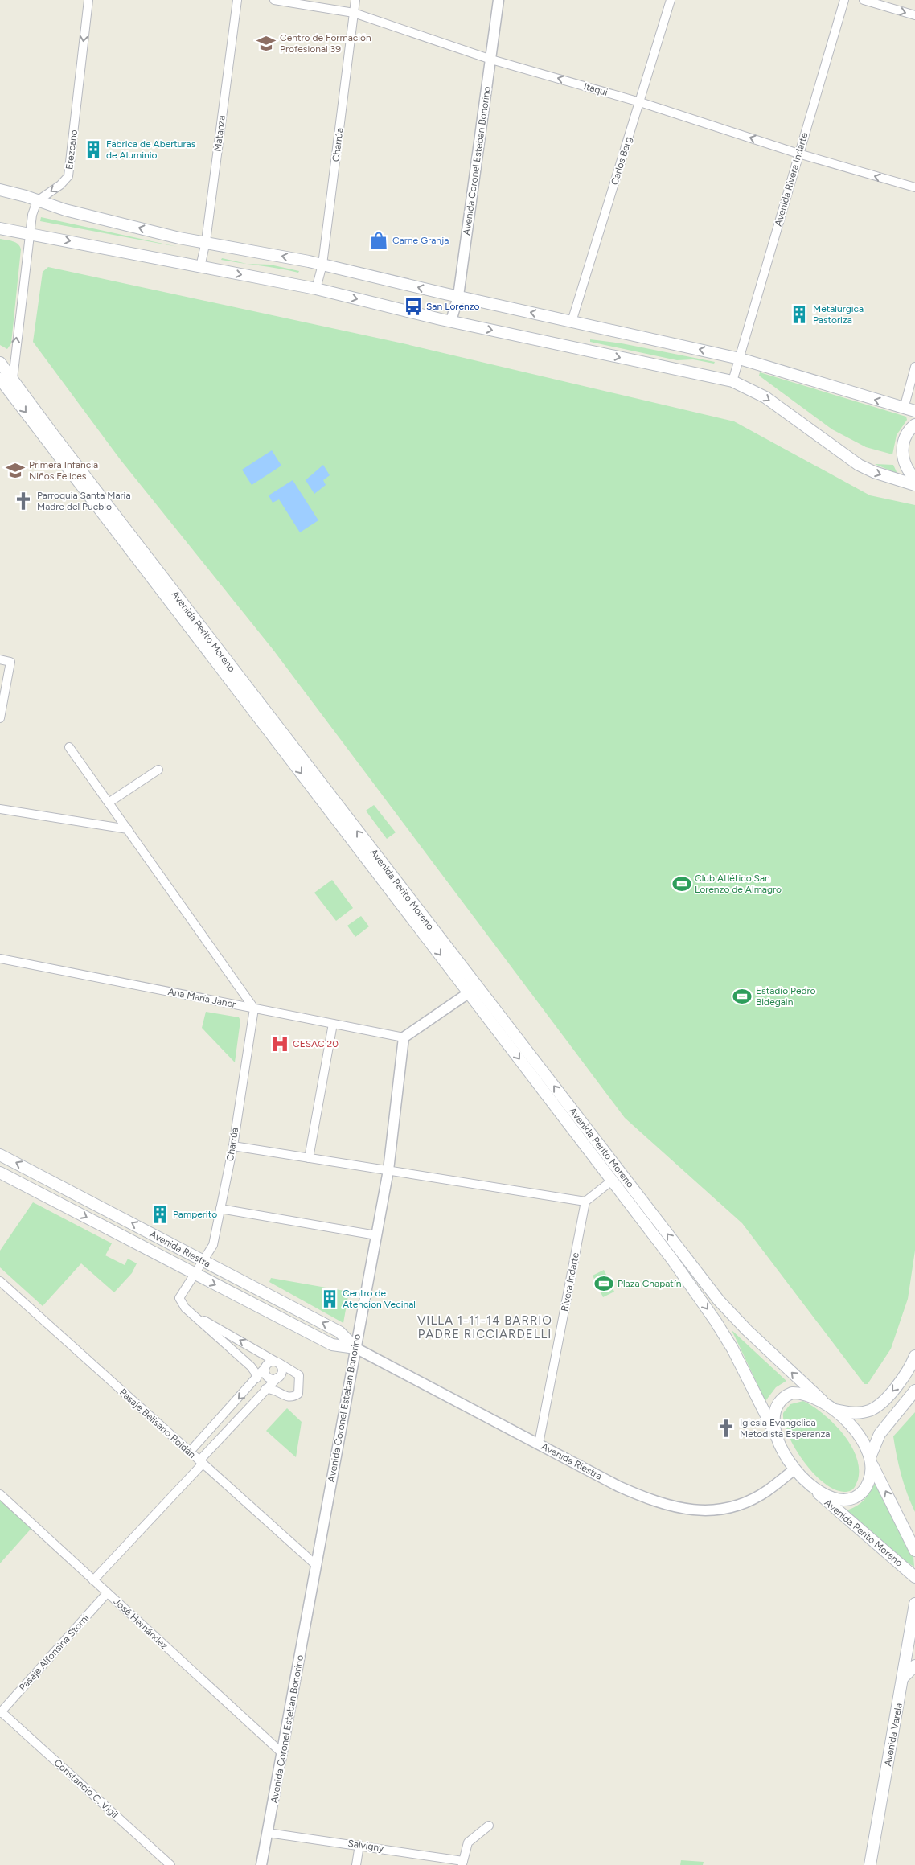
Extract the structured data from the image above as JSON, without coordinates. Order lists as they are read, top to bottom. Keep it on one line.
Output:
{"streets":{"main road":["Avenida Perito Moreno","Avenida Riestra","Avenida Varela"],"street":["Itaqui","Matanza","Charrúa","Erezcano","Avenida Coronel Esteban Bonorino","Carlos Berg","Avenida Rivera Indarte","Ana María Janer","Rivera Indarte","Pasaje Belisario Roldán","José Hernández","Pasaje Alfonsina Storni","Constancio C. Vigil","Salvigny"]},"crossings":[["Itaqui","Charrúa"],["Itaqui","Avenida Coronel Esteban Bonorino"],["Itaqui","Carlos Berg"],["Itaqui","Avenida Rivera Indarte"],["Charrúa","Ana María Janer"],["Charrúa","Avenida Riestra"],["Avenida Coronel Esteban Bonorino","Ana María Janer"],["Avenida Coronel Esteban Bonorino","Avenida Riestra"],["Avenida Coronel Esteban Bonorino","Pasaje Belisario Roldán"],["Avenida Coronel Esteban Bonorino","José Hernández"],["Avenida Coronel Esteban Bonorino","Salvigny"],["Avenida Perito Moreno","Avenida Riestra"],["Avenida Riestra","Rivera Indarte"],["José Hernández","Pasaje Alfonsina Storni"],["Pasaje Alfonsina Storni","Constancio C. Vigil"]],"one_way":["Itaqui","Erezcano"],"districts":["VILLA 1-11-14 BARRIO PADRE RICCIARDELLI"],"places":{"school or university":["Centro de Formación Profesional 39","Primera Infancia Niños Felices"],"building":["Fabrica de Aberturas de Aluminio","Metalurgica Pastoriza","Pamperito","Centro de Atencion Vecinal"],"shop":["Carne Granja"],"bus stop":["San Lorenzo"],"church":["Parroquia Santa Maria Madre del Pueblo","Iglesia Evangelica Metodista Esperanza"],"sports":["Club Atlético San Lorenzo de Almagro","Estadio Pedro Bidegain","Plaza Chapatín"],"hospital":["CESAC 20"]}}
